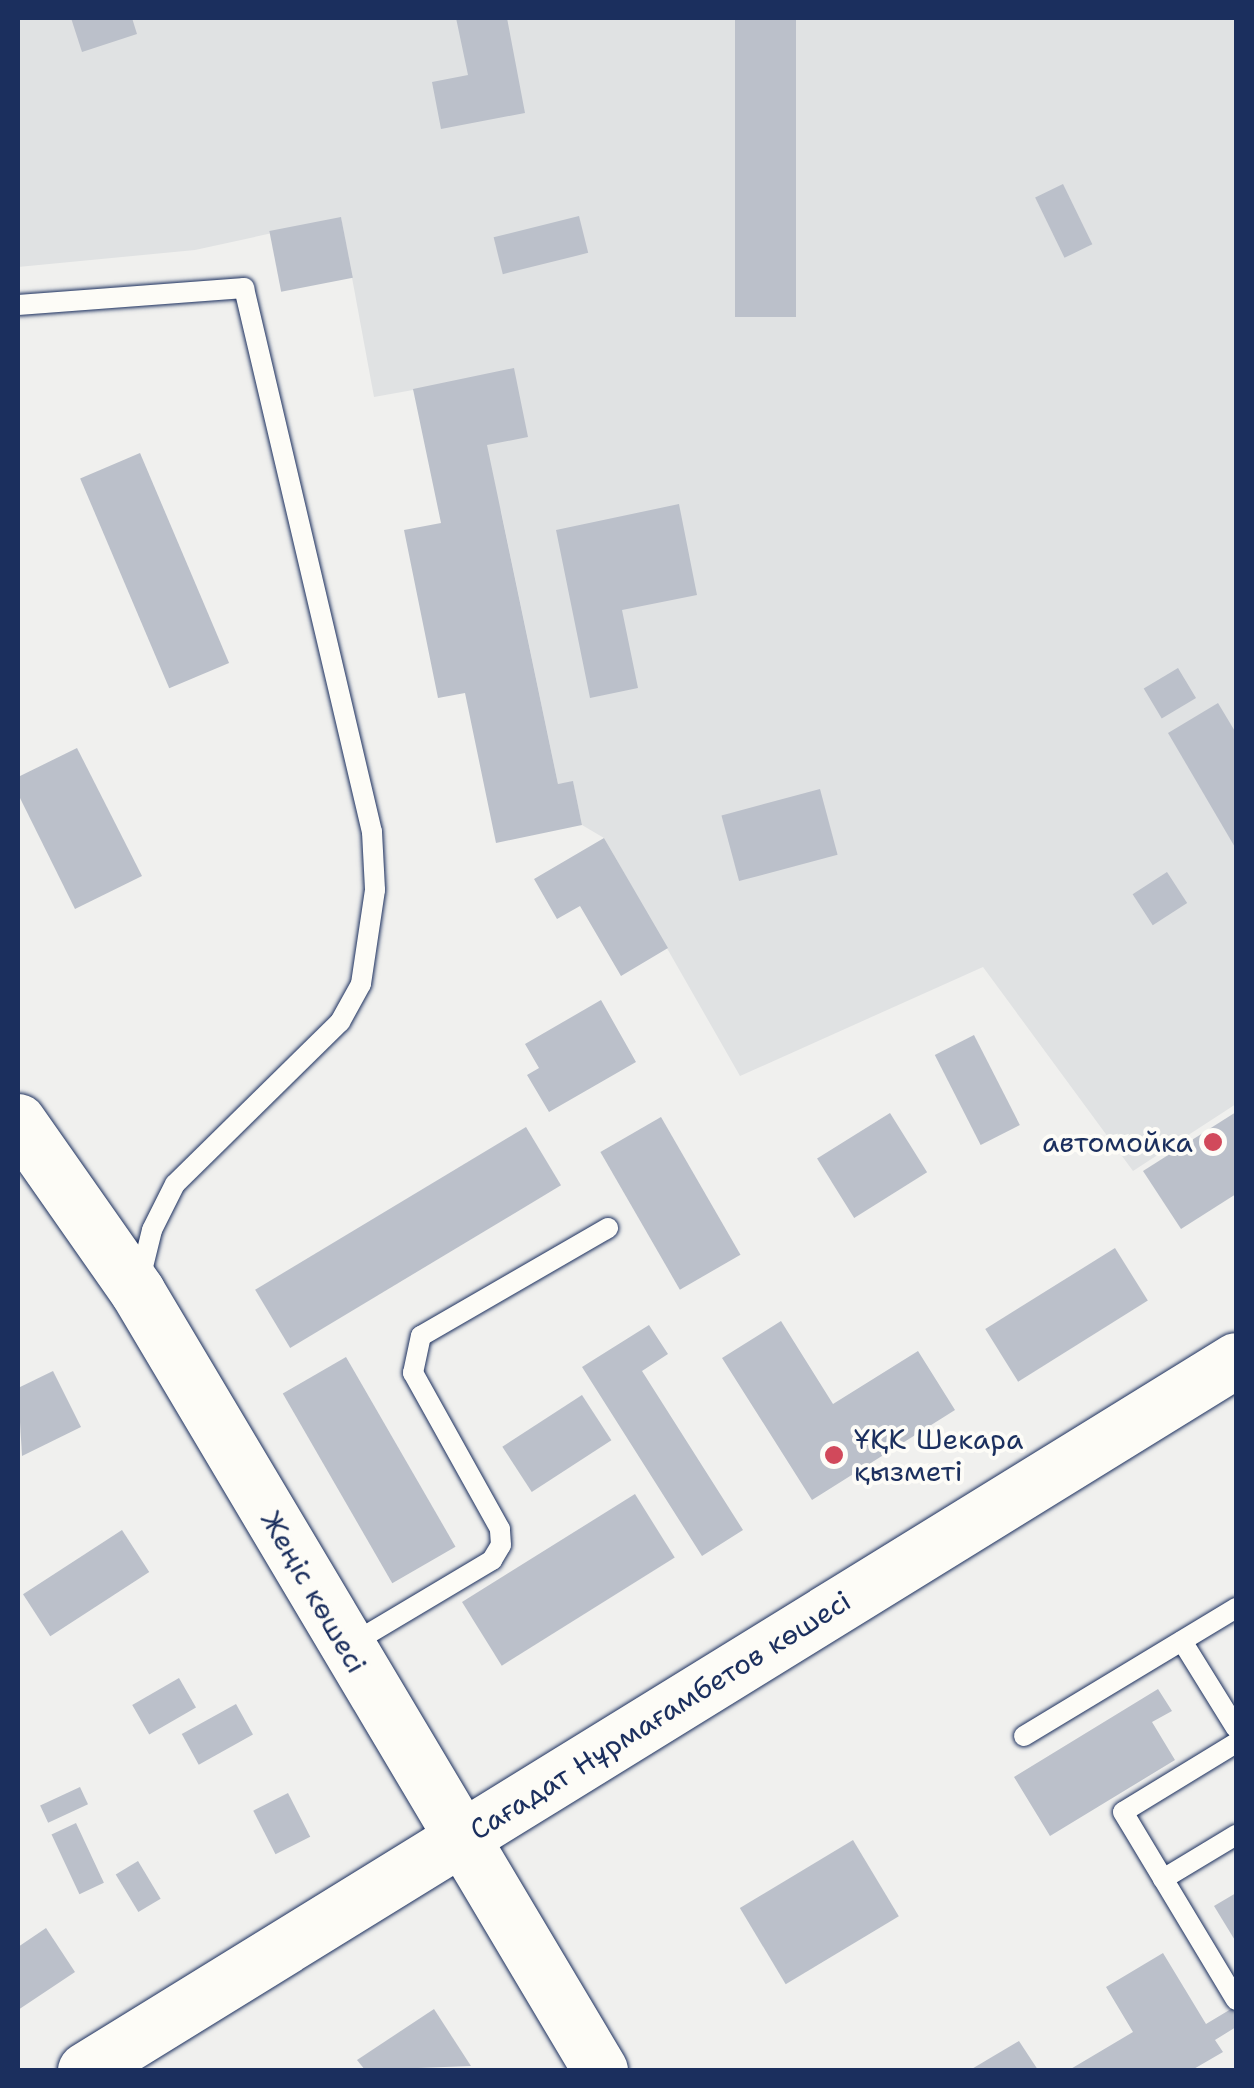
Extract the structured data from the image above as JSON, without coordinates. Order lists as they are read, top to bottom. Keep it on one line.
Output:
{"streets":{"street":["Жеңіс көшесі","Сағадат Нұрмағамбетов көшесі"]},"crossings":[["Жеңіс көшесі","Сағадат Нұрмағамбетов көшесі"]],"places":["автомойка","ҰҚК Шекара қызметі"]}
